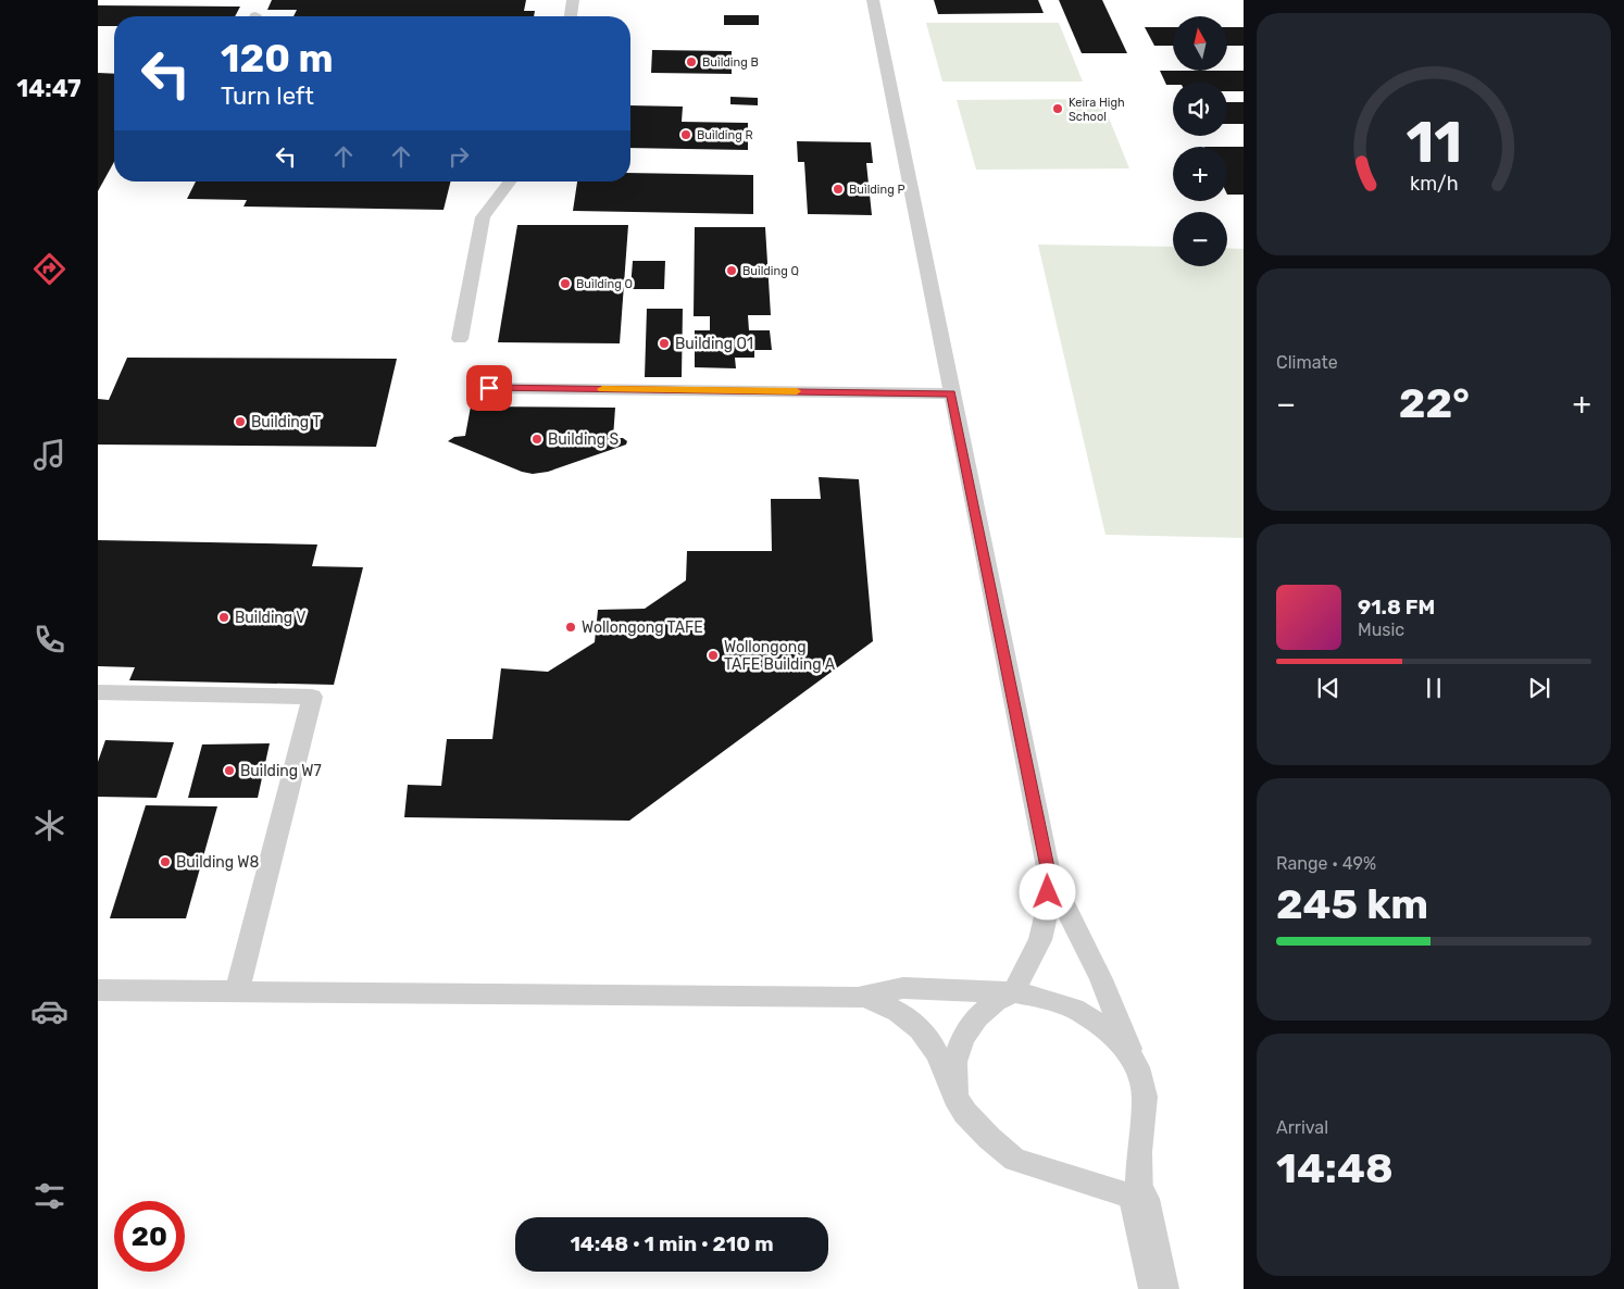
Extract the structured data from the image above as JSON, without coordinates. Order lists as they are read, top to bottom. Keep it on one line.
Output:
{"places":["Building B","Keira High School","Building R","Building P","Building Q","Building O","Building O1","Building T","Building S","Building V","Wollongong TAFE","Wollongong TAFE Building A","Building W7","Building W8"],"north":"top","page":{"tabs":"14:47","map_buttons":["+","−"],"turn":["120 m","Turn left"],"tile":["Climate",["Range · 49%","245 km"],["Arrival","14:48"]],"heat":["−","22°","+"],"song":["91.8 FM","Music"],"limit":"20","trip":"14:48 · 1 min · 210 m","gauge":["11","km/h"]}}
